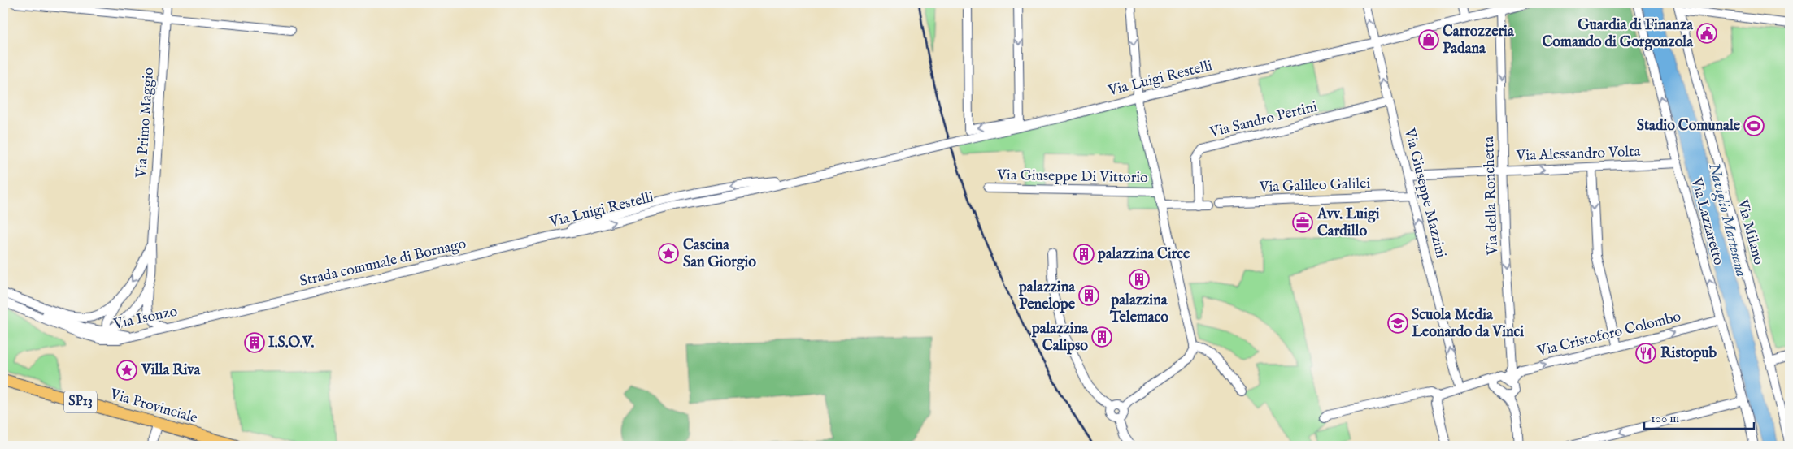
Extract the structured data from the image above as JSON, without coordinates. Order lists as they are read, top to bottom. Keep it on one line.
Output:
{"streets":{"main road":["SP13","Via Provinciale"],"street":["Via Luigi Restelli","Via Sandro Pertini","Via Primo Maggio","Via Alessandro Volta","Via Giuseppe Di Vittorio","Via Galileo Galilei","Via Giuseppe Mazzini","Via della Ronchetta","Via Lazzaretto","Via Milano","Strada comunale di Bornago","Via Isonzo","Via Cristoforo Colombo"]},"crossings":[["Via Luigi Restelli","Via Giuseppe Di Vittorio"],["Via Luigi Restelli","Via Giuseppe Mazzini"],["Via Luigi Restelli","Via della Ronchetta"],["Via Luigi Restelli","Strada comunale di Bornago"],["Via Sandro Pertini","Via Giuseppe Mazzini"],["Via Primo Maggio","Via Isonzo"],["Via Alessandro Volta","Via Giuseppe Mazzini"],["Via Alessandro Volta","Via della Ronchetta"],["Via Alessandro Volta","Via Lazzaretto"],["Via Galileo Galilei","Via Giuseppe Mazzini"],["Via della Ronchetta","Via Cristoforo Colombo"],["Via Lazzaretto","Via Cristoforo Colombo"],["Strada comunale di Bornago","Via Isonzo"]],"one_way":["Via Giuseppe Mazzini","Via della Ronchetta","Via Lazzaretto","Via Cristoforo Colombo"],"water":["Naviglio Martesana"],"places":{"public building":["Guardia di Finanza Comando di Gorgonzola"],"shop":["Carrozzeria Padana"],"sports":["Stadio Comunale"],"office":["Avv. Luigi Cardillo"],"place":["Cascina San Giorgio","Villa Riva"],"building":["palazzina Circe","palazzina Telemaco","palazzina Penelope","palazzina Calipso","I.S.O.V."],"school or university":["Scuola Media Leonardo da Vinci"],"restaurant":["Ristopub"]},"scale_bar":"100 m"}
